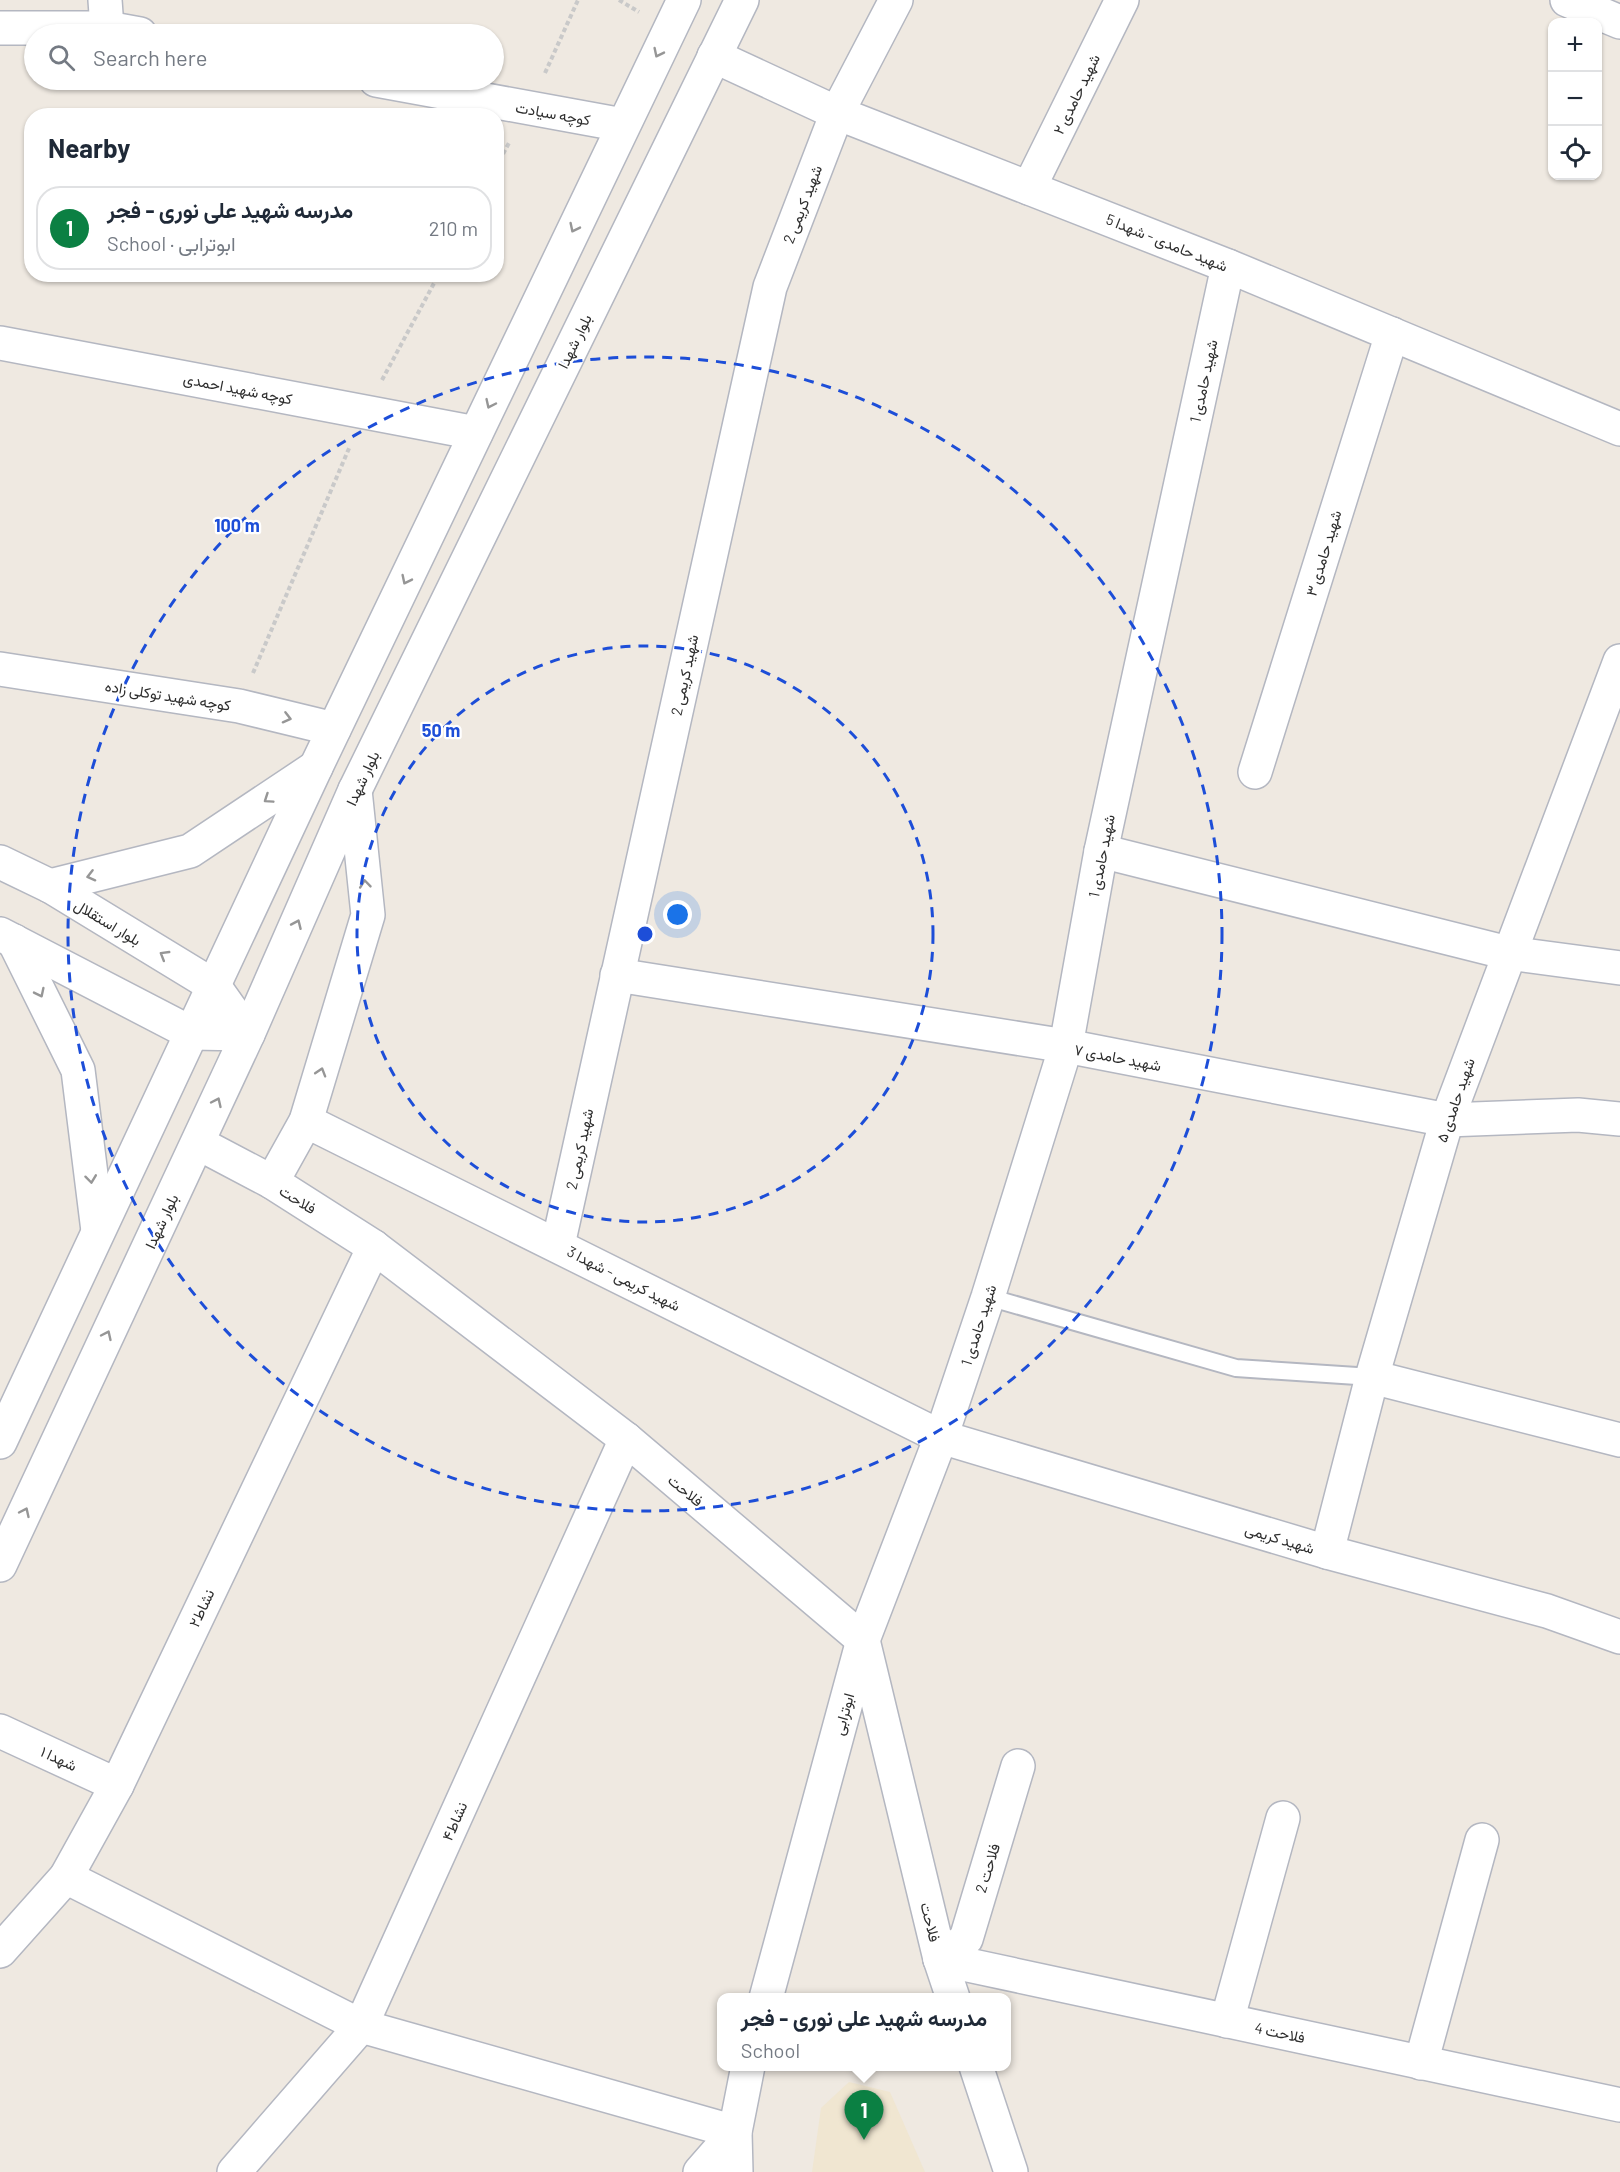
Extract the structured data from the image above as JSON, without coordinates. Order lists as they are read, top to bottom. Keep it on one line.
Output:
{"streets":{"street":["شهید حامدی ۲","کوچه سیادت","شهيد کريمی 2","شهید حامدی - شهدا 5","بلوار شهدا","شهيد حامدی 1","کوچه شهید احمدی","شهید حامدی ۳","کوچه شهید توکلی زاده","بلوار استقلال","شهید حامدی ۷","شهید حامدی ۵","فلاحت","شهيد کريمی - شهدا 3","شهید کریمی","نشاط۲","ابوترابی","شهدا ۱","نشاط۴","فلاحت 2","فلاحت 4"]},"crossings":[["شهید حامدی ۲","شهید حامدی - شهدا 5"],["شهيد کريمی 2","شهید حامدی - شهدا 5"],["شهيد کريمی 2","شهید حامدی ۷"],["شهيد کريمی 2","شهيد کريمی - شهدا 3"],["شهید حامدی - شهدا 5","بلوار شهدا"],["شهید حامدی - شهدا 5","شهيد حامدی 1"],["شهید حامدی - شهدا 5","شهید حامدی ۳"],["بلوار شهدا","فلاحت"],["شهيد حامدی 1","شهید حامدی ۷"],["شهيد حامدی 1","شهيد کريمی - شهدا 3"],["شهيد حامدی 1","شهید کریمی"],["شهيد حامدی 1","ابوترابی"],["شهید حامدی ۷","شهید حامدی ۵"],["شهید حامدی ۵","شهید کریمی"],["فلاحت","نشاط۲"],["فلاحت","ابوترابی"],["فلاحت","نشاط۴"],["فلاحت","فلاحت 2"],["فلاحت","فلاحت 4"],["شهيد کريمی - شهدا 3","شهید کریمی"],["شهيد کريمی - شهدا 3","ابوترابی"],["شهید کریمی","ابوترابی"],["نشاط۲","شهدا ۱"],["فلاحت 2","فلاحت 4"]],"page":{"map_buttons":["+","−"],"search":"Search here","heading":"Nearby","list":[{"mark":"1","name":"مدرسه شهید علی نوری - فجر","note":"School · ابوترابی","value":"210 m"}],"popup":["مدرسه شهید علی نوری - فجر","School"],"pins":"1"},"rings":["100 m","50 m"]}
